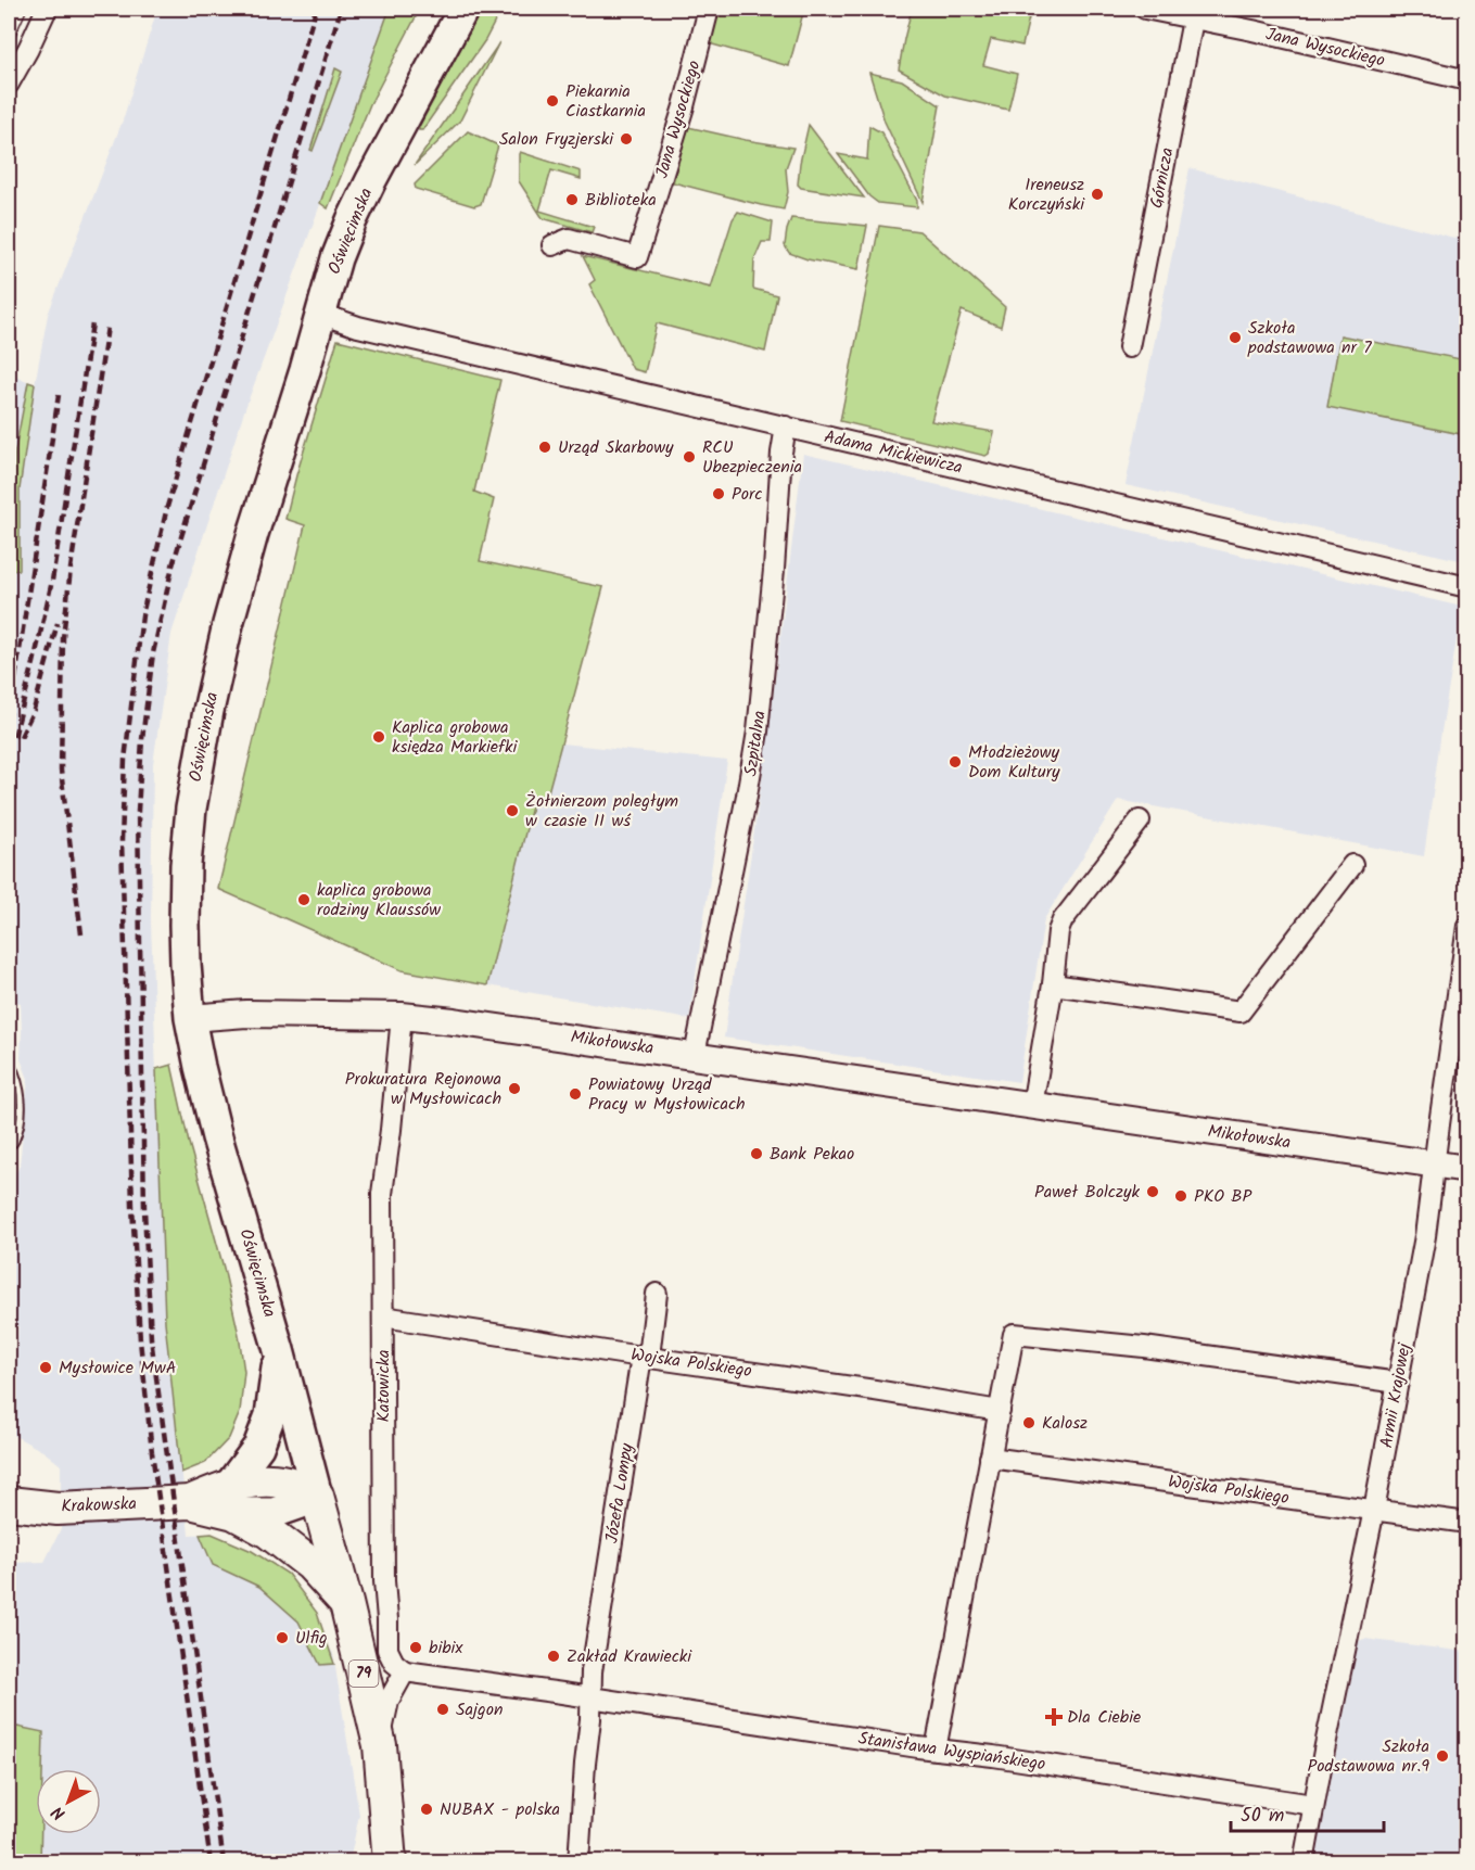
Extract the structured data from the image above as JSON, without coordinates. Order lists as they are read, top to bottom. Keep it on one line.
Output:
{"streets":{"main road":["Oświęcimska","Krakowska","79"],"street":["Jana Wysockiego","Górnicza","Adama Mickiewicza","Szpitalna","Mikołowska","Wojska Polskiego","Katowicka","Armii Krajowej","Józefa Lompy","Stanisława Wyspiańskiego"]},"crossings":[["Jana Wysockiego","Górnicza"],["Oświęcimska","Adama Mickiewicza"],["Oświęcimska","Mikołowska"],["Oświęcimska","Krakowska"],["Oświęcimska","79"],["Adama Mickiewicza","Szpitalna"],["Szpitalna","Mikołowska"],["Mikołowska","Katowicka"],["Mikołowska","Armii Krajowej"],["Wojska Polskiego","Katowicka"],["Wojska Polskiego","Armii Krajowej"],["Wojska Polskiego","Józefa Lompy"],["Katowicka","Stanisława Wyspiańskiego"],["Armii Krajowej","Stanisława Wyspiańskiego"],["Józefa Lompy","Stanisława Wyspiańskiego"],["Krakowska","79"]],"places":{"other":["Piekarnia Ciastkarnia","Salon Fryzjerski","Ireneusz Korczyński","Biblioteka","Szkoła podstawowa nr 7","Urząd Skarbowy","RCU Ubezpieczenia","Porc","Kaplica grobowa księdza Markiefki","Młodzieżowy Dom Kultury","Żołnierzom poległym w czasie II wś","kaplica grobowa rodziny Klaussów","Prokuratura Rejonowa w Mysłowicach","Powiatowy Urząd Pracy w Mysłowicach","Bank Pekao","Paweł Bolczyk","PKO BP","Mysłowice MwA","Kalosz","Ulfig","bibix","Zakład Krawiecki","Sajgon","Szkoła Podstawowa nr.9","NUBAX - polska"],"health":["Dla Ciebie"]},"scale_bar":"50 m","north":"bottom left"}
